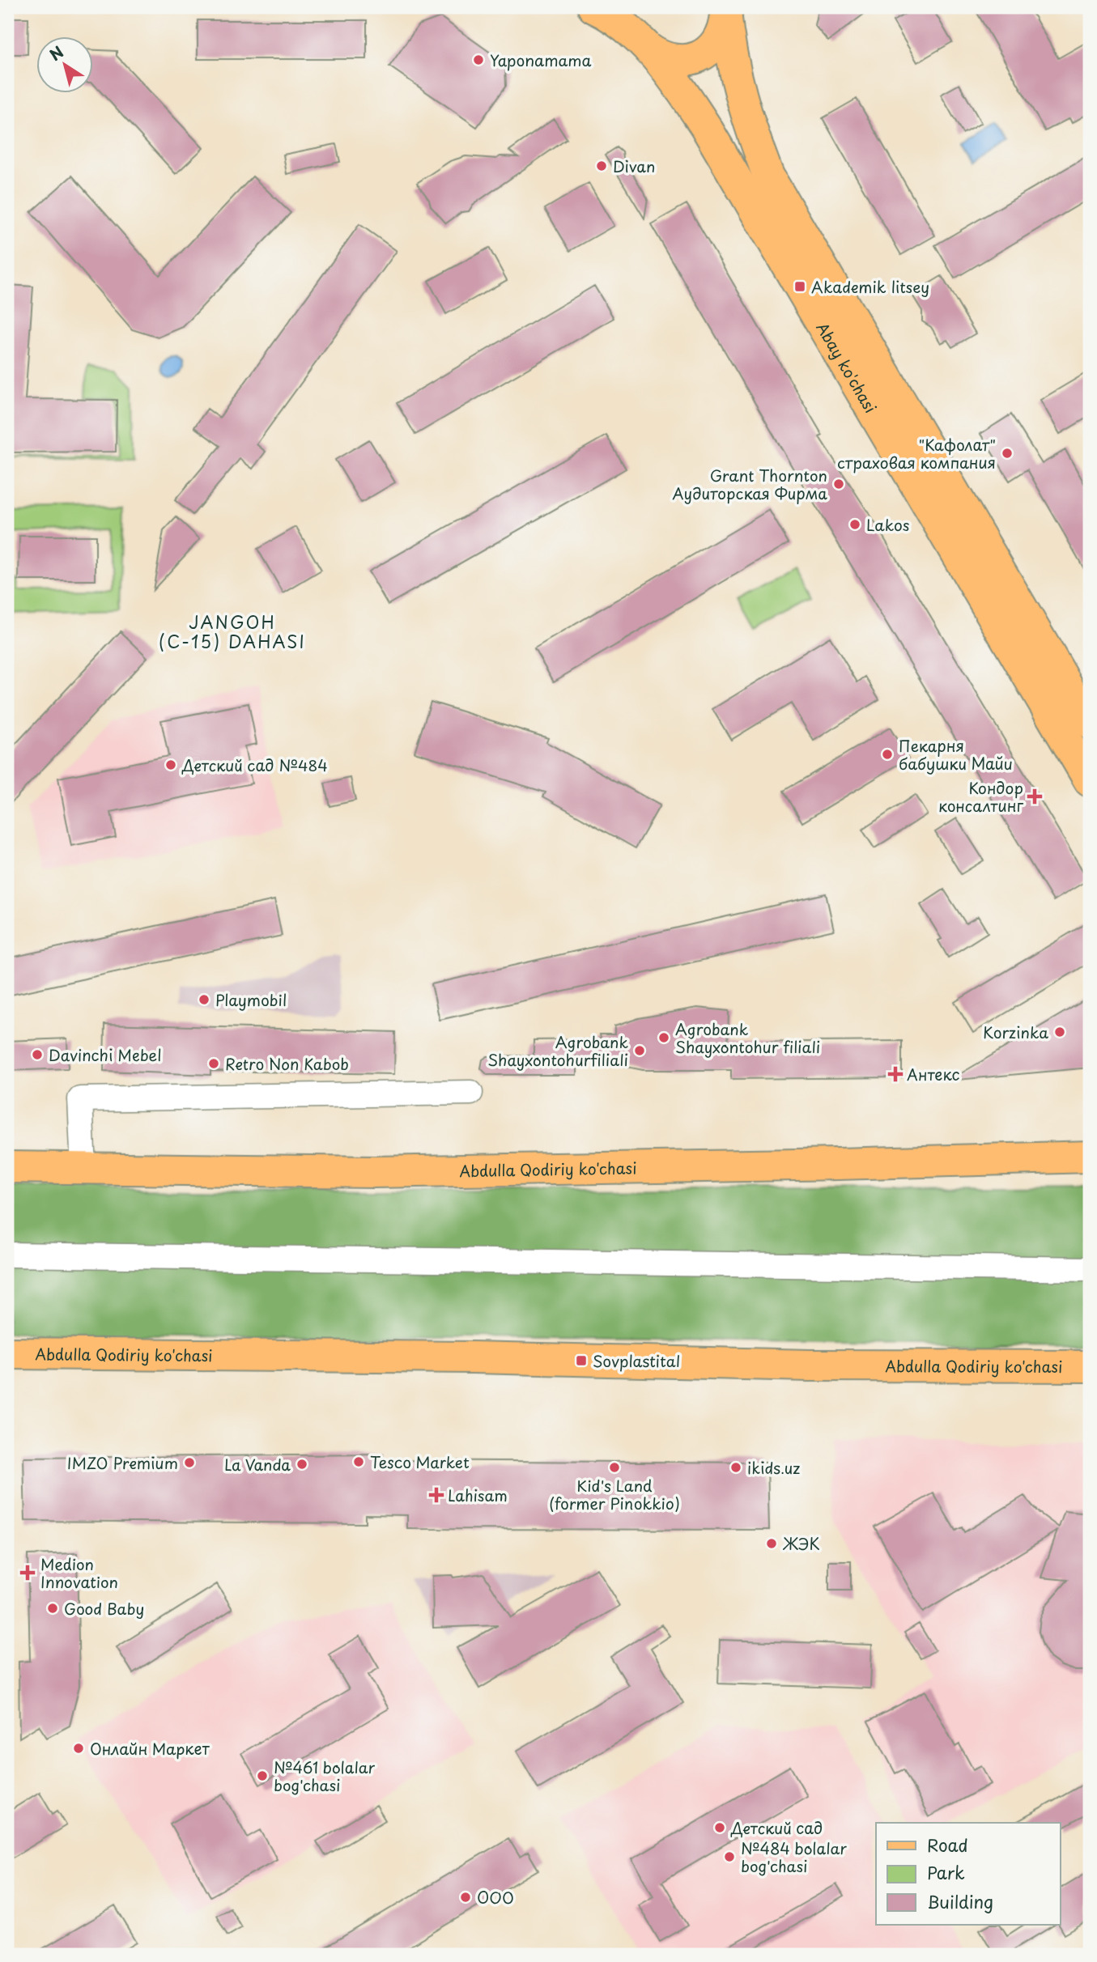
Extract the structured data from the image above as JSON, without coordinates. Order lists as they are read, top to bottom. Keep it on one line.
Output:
{"streets":{"main road":["Abay ko'chasi","Abdulla Qodiriy ko'chasi"]},"districts":["JANGOH (C-15) DAHASI"],"places":{"other":["Yaponamama","Divan","\"Кафолат\" страховая компания","Grant Thornton Аудиторская Фирма","Lakos","Пекарня бабушки Майи","Детский сад №484","Playmobil","Korzinka","Agrobank Shayxontohur filiali","Agrobank Shayxontohurfiliali","Davinchi Mebel","Retro Non Kabob","Tesco Market","IMZO Premium","La Vanda","Kid's Land (former Pinokkio)","ikids.uz","ЖЭК","Good Baby","Онлайн Маркет","№461 bolalar bog'chasi","Детский сад","№484 bolalar bog'chasi","ООО"],"transit":["Akademik litsey","Sovplastital"],"health":["Кондор консалтинг","Антекс","Lahisam","Medion Innovation"]},"legend":["Road","Park","Building"],"north":"top left"}
